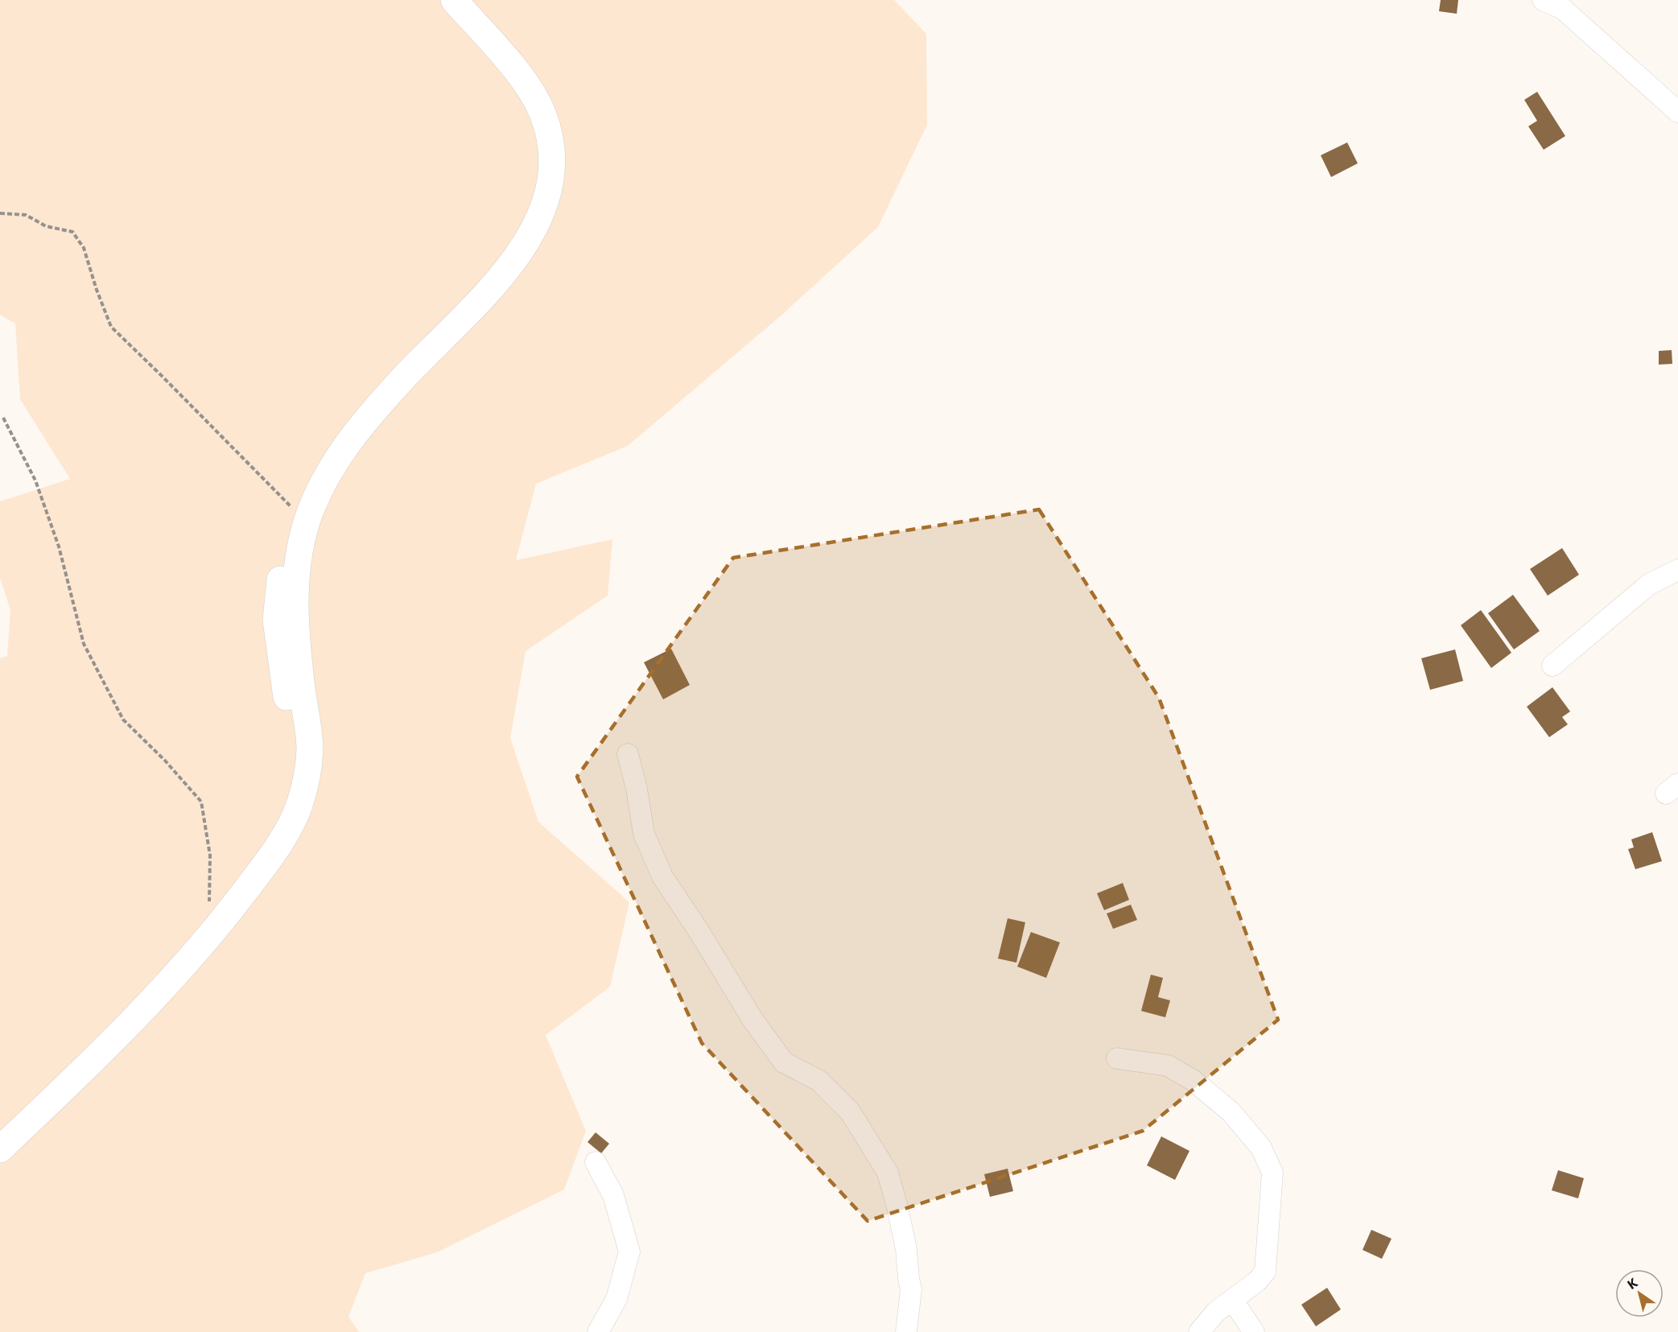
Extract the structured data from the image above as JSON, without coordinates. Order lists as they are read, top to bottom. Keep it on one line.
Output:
{"north":"top left"}
